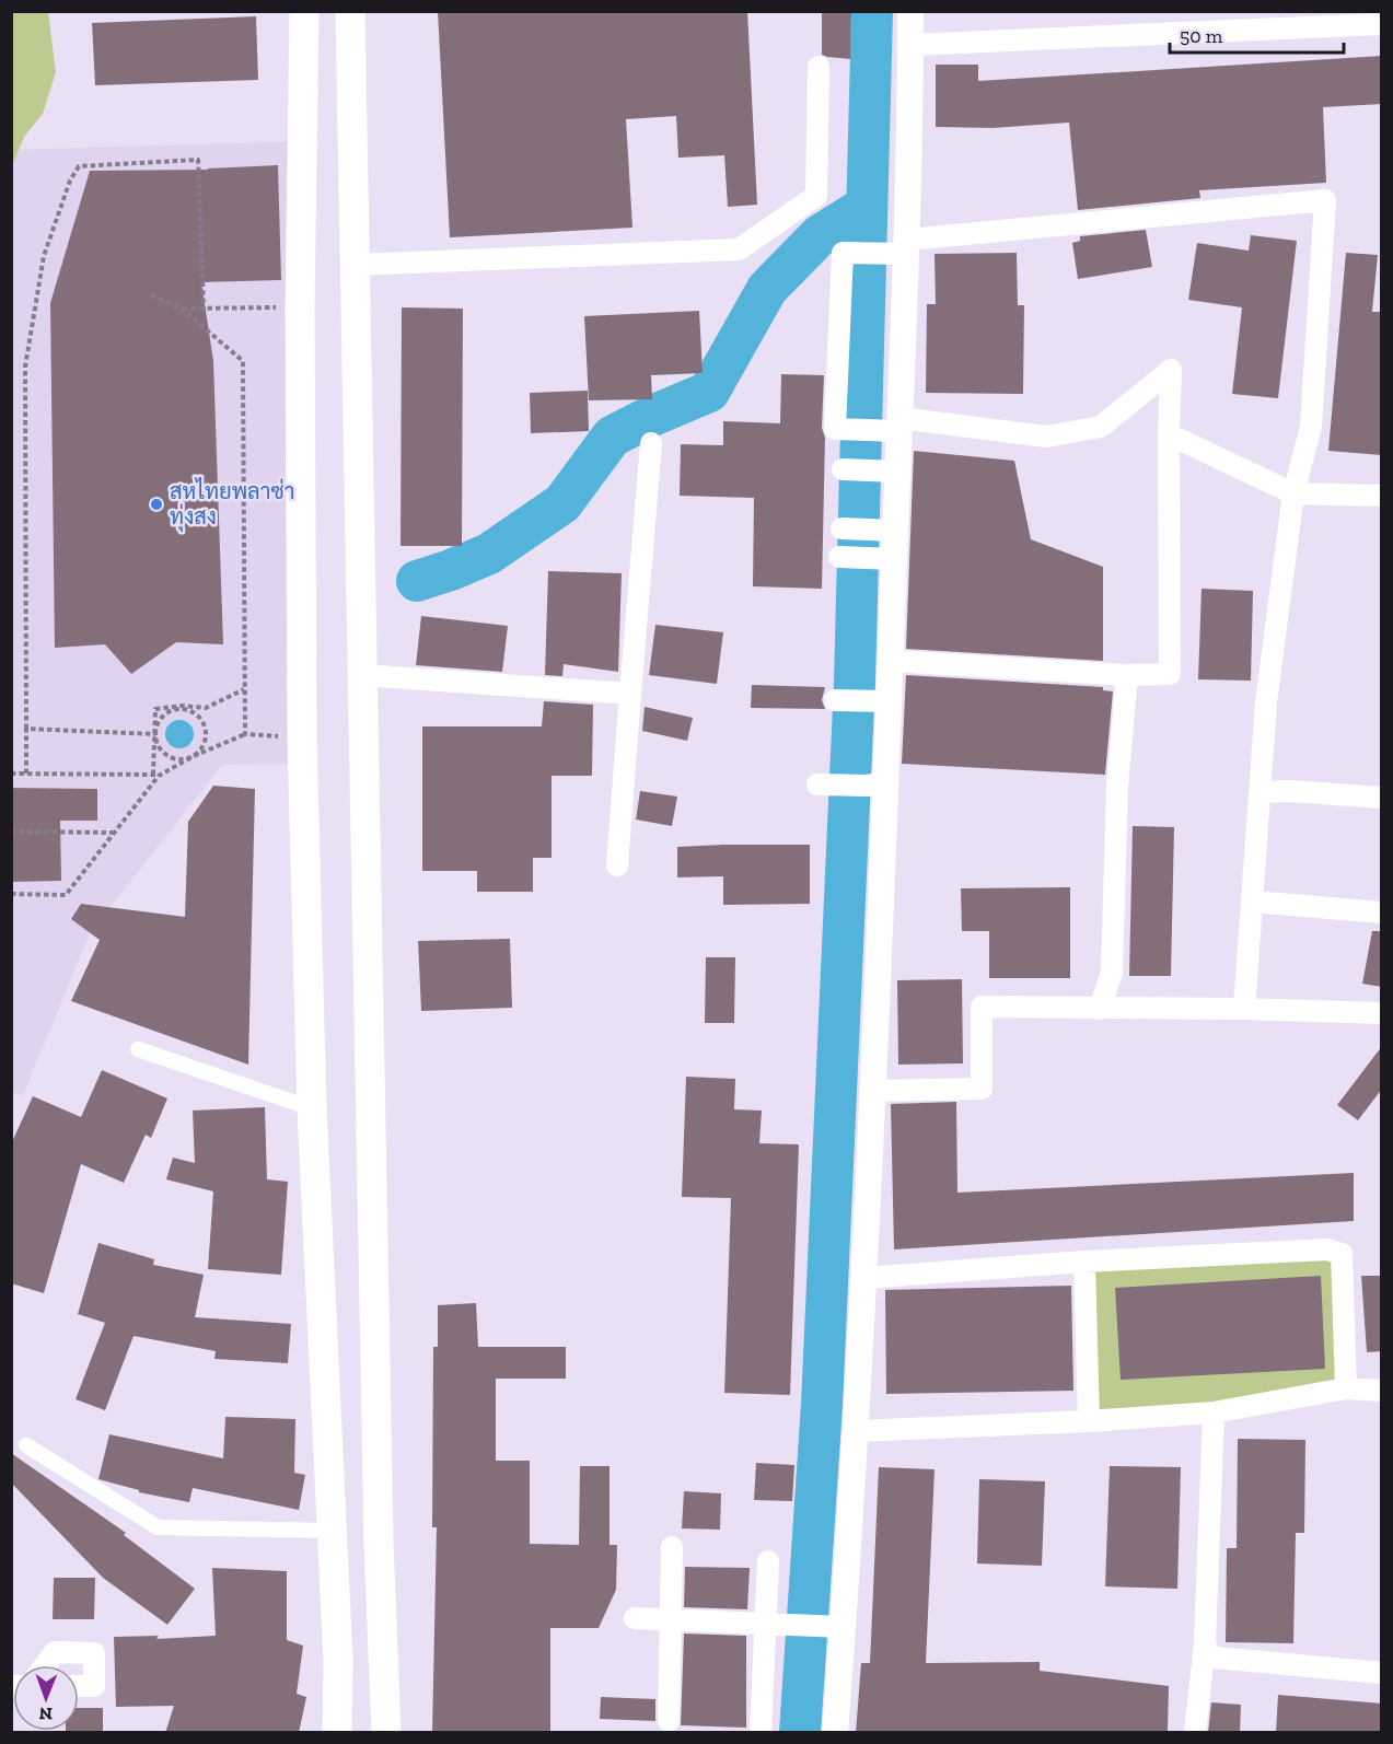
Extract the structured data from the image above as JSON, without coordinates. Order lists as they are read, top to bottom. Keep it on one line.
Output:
{"places":["สหไทยพลาซ่า ทุ่งสง"],"scale_bar":"50 m","north":"bottom"}
